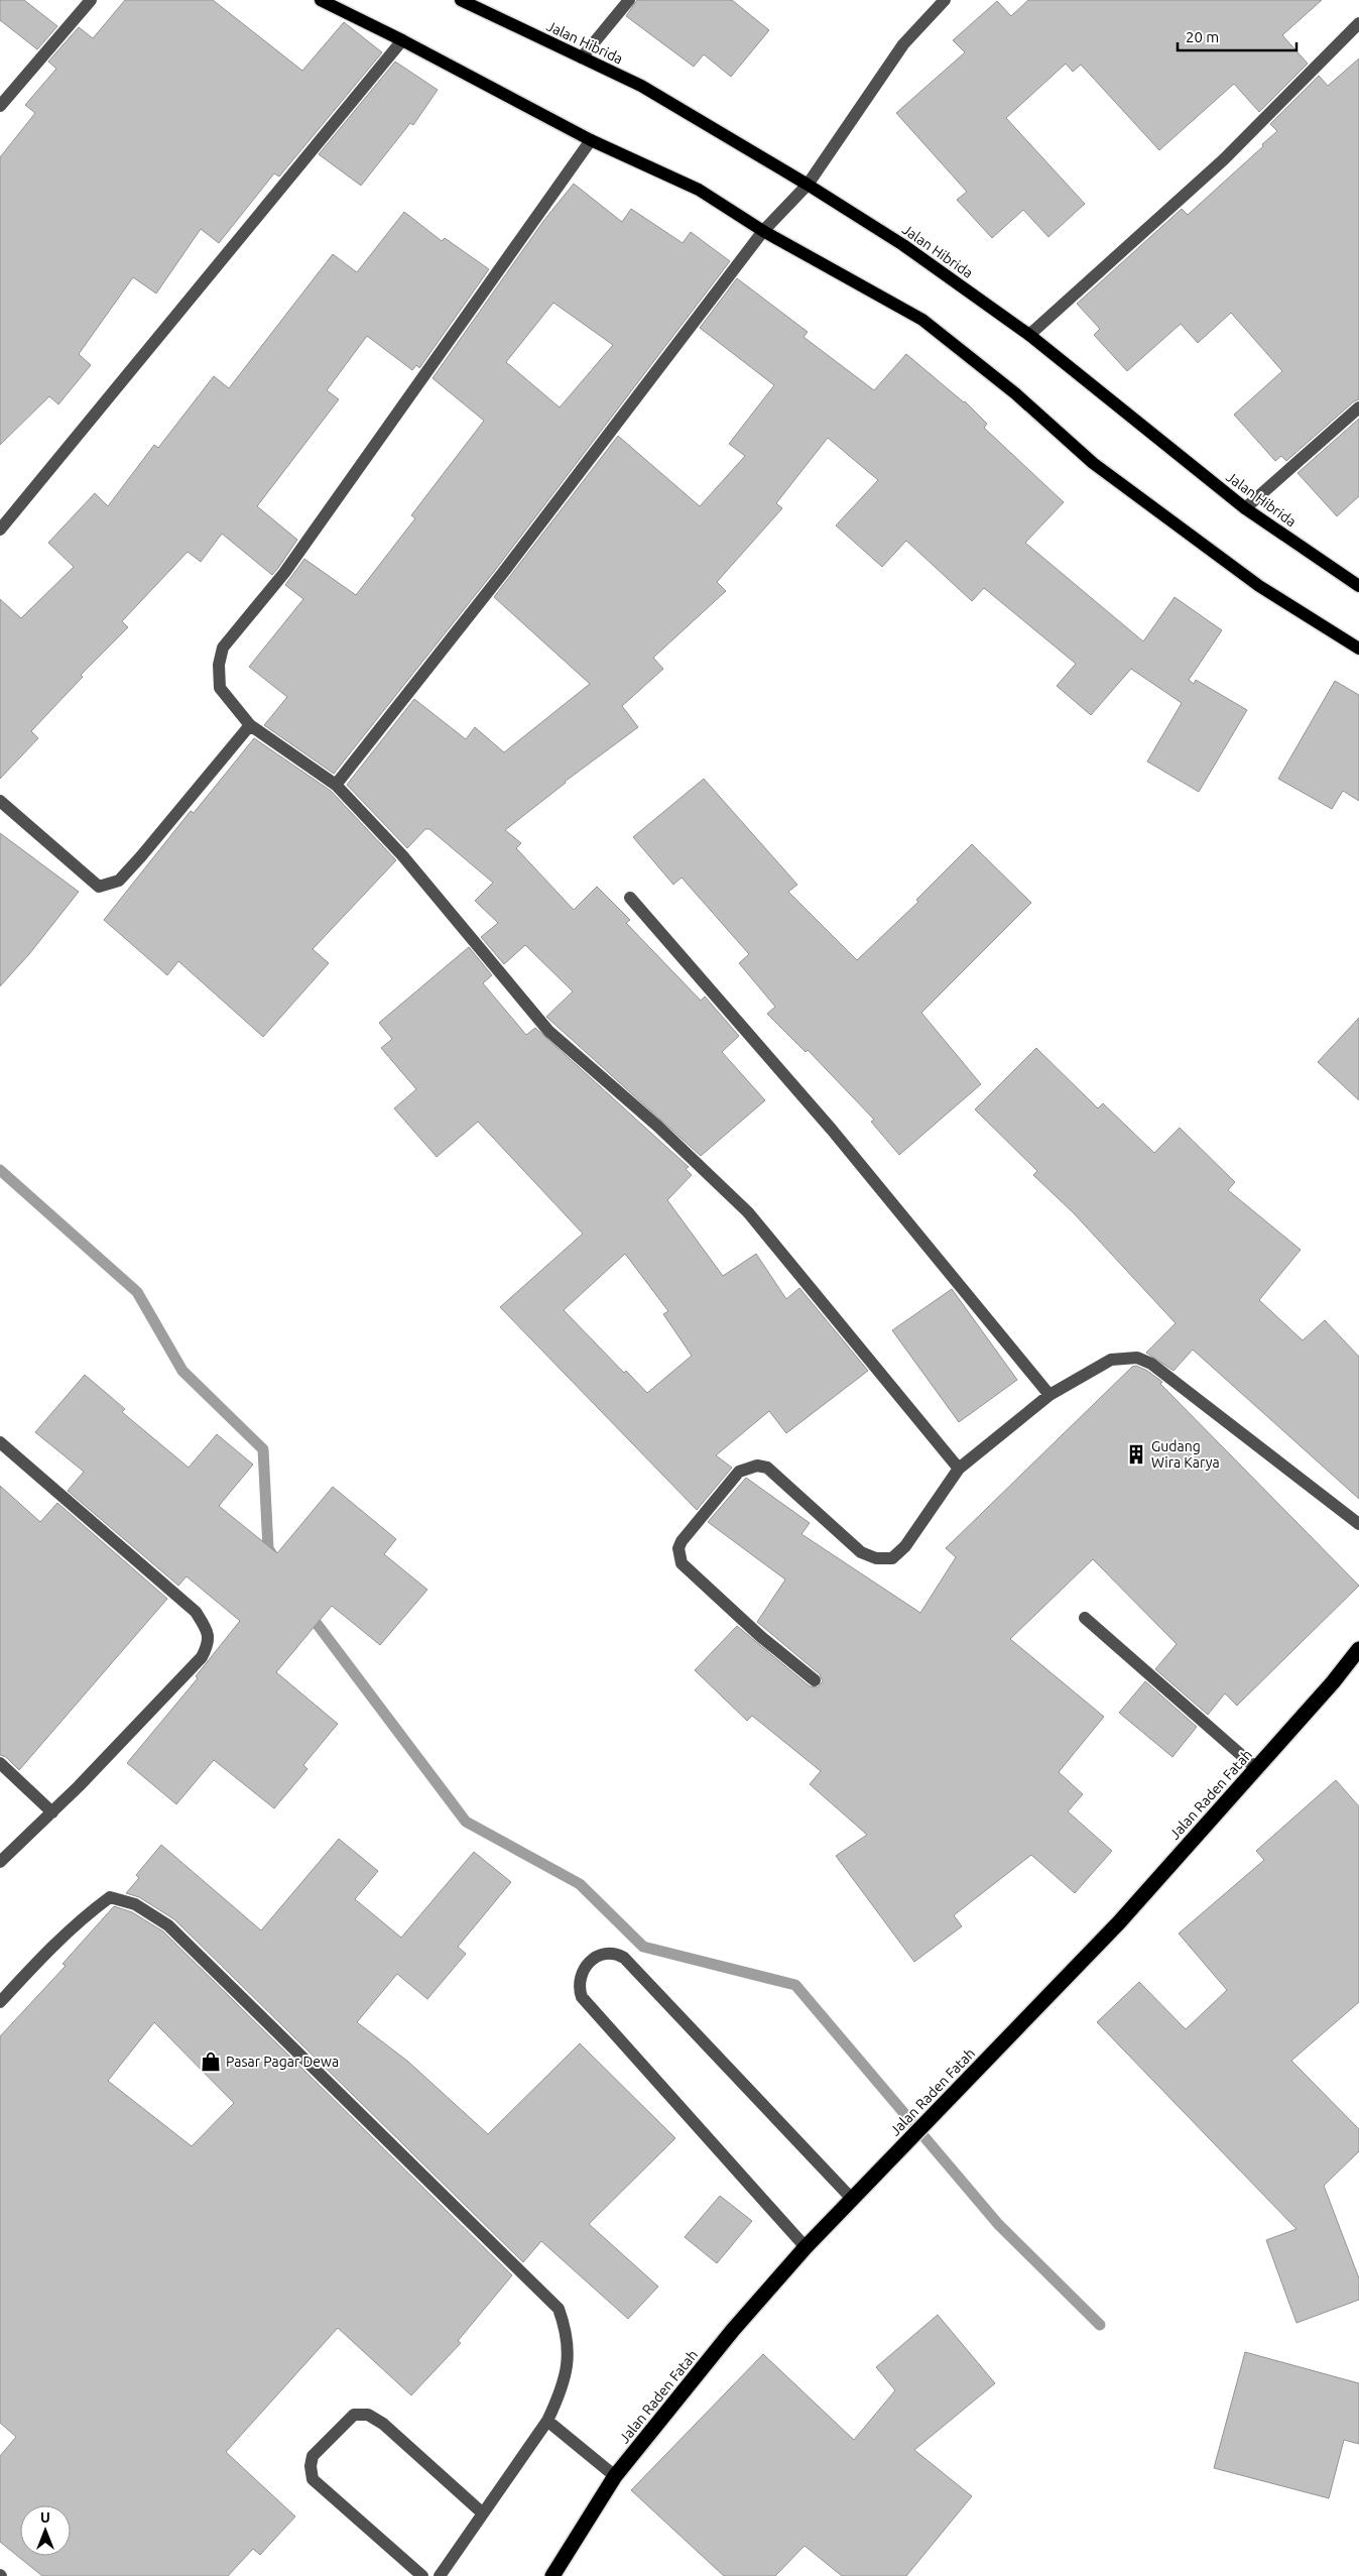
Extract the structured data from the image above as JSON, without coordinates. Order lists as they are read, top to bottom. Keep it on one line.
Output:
{"streets":{"highway":["Jalan Raden Fatah"],"main road":["Jalan Hibrida"]},"places":{"building":["Gudang Wira Karya"],"shop":["Pasar Pagar Dewa"]},"scale_bar":"20 m","north":"top"}
